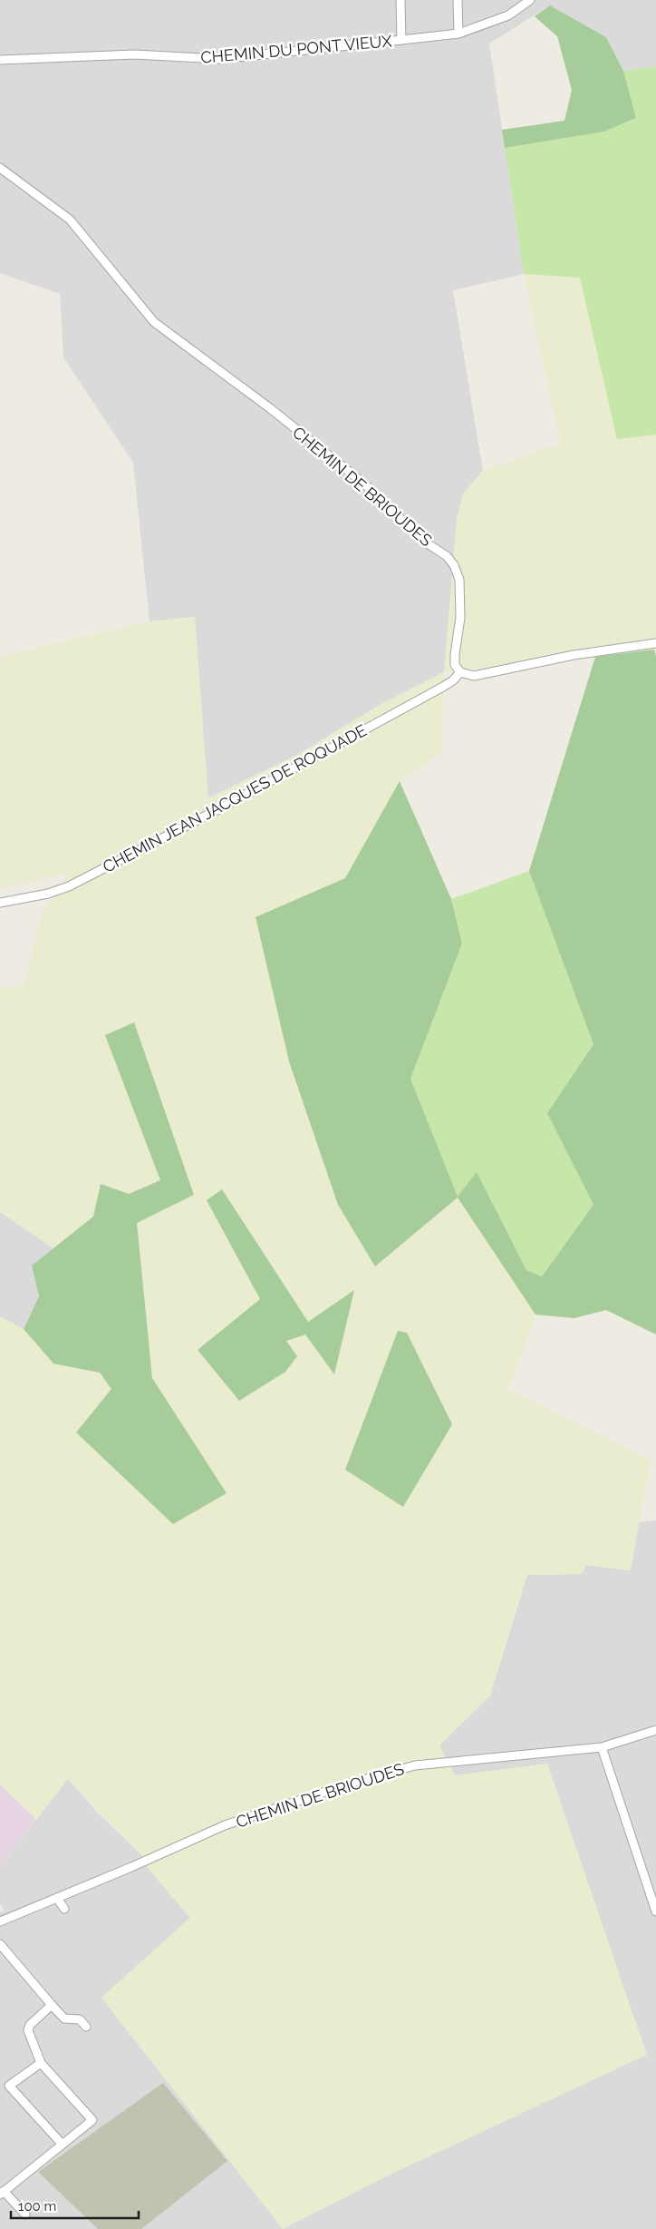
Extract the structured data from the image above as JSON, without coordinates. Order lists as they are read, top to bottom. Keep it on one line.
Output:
{"streets":{"street":["CHEMIN DU PONT VIEUX","CHEMIN DE BRIOUDES","CHEMIN JEAN JACQUES DE ROQUADE"]},"crossings":[["CHEMIN DE BRIOUDES","CHEMIN JEAN JACQUES DE ROQUADE"]],"scale_bar":"100 m"}
